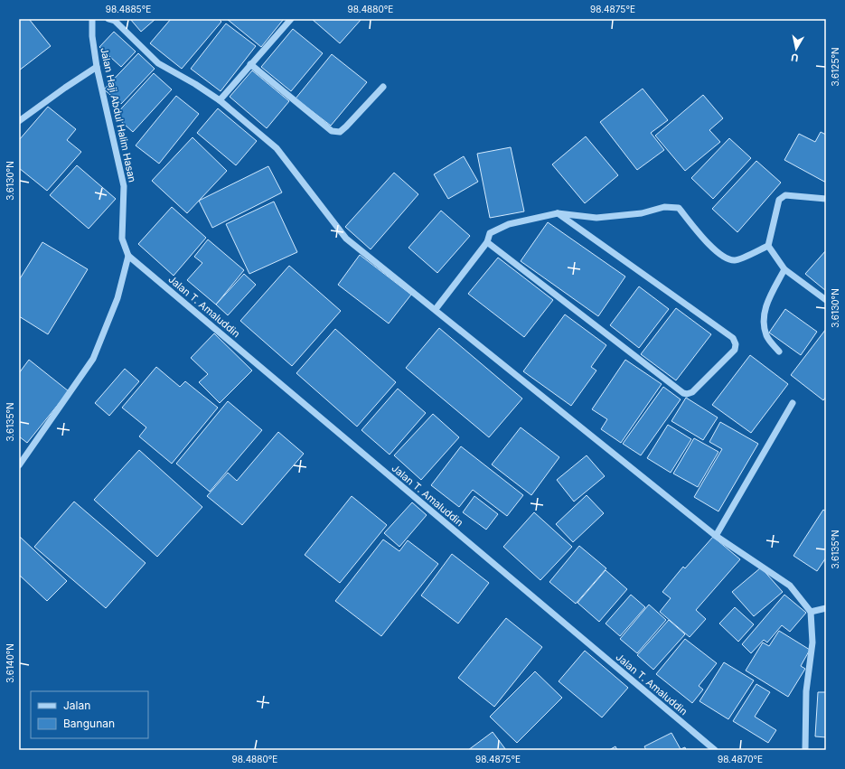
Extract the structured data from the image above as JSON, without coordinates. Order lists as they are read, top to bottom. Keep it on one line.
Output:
{"streets":{"street":["Jalan Haji Abdul Halim Hasan","Jalan T. Amaluddin"]},"crossings":[["Jalan Haji Abdul Halim Hasan","Jalan T. Amaluddin"]],"legend":["Jalan","Bangunan"],"north":"bottom","coordinates":["98.4885°E","98.4880°E","98.4875°E","3.6125°N","3.6130°N","3.6135°N","3.6140°N","98.4870°E"]}
